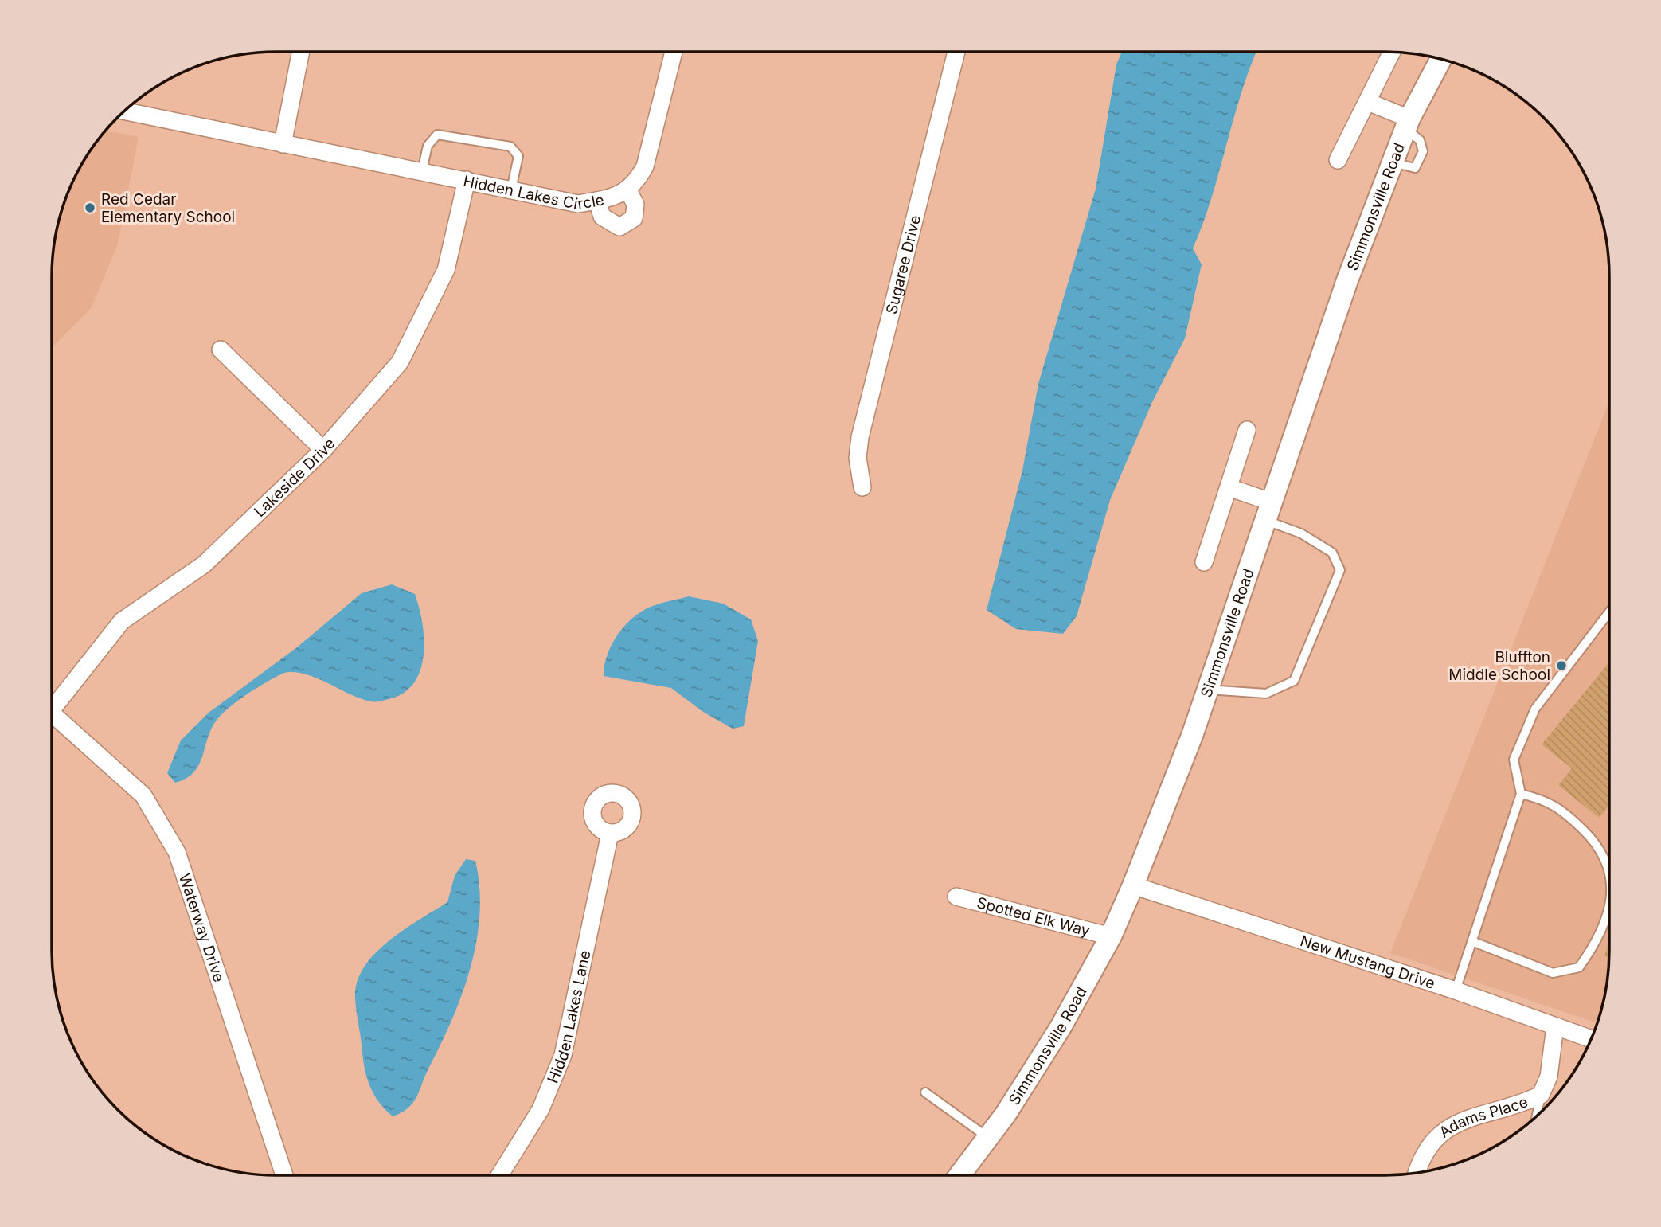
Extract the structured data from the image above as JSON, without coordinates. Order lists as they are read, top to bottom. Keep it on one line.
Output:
{"streets":{"street":["Hidden Lakes Circle","Simmonsville Road","Sugaree Drive","Lakeside Drive","Spotted Elk Way","Waterway Drive","New Mustang Drive","Hidden Lakes Lane","Adams Place"]},"crossings":[["Hidden Lakes Circle","Lakeside Drive"],["Simmonsville Road","Spotted Elk Way"],["Simmonsville Road","New Mustang Drive"],["New Mustang Drive","Adams Place"]],"places":["Red Cedar Elementary School","Bluffton Middle School"]}
